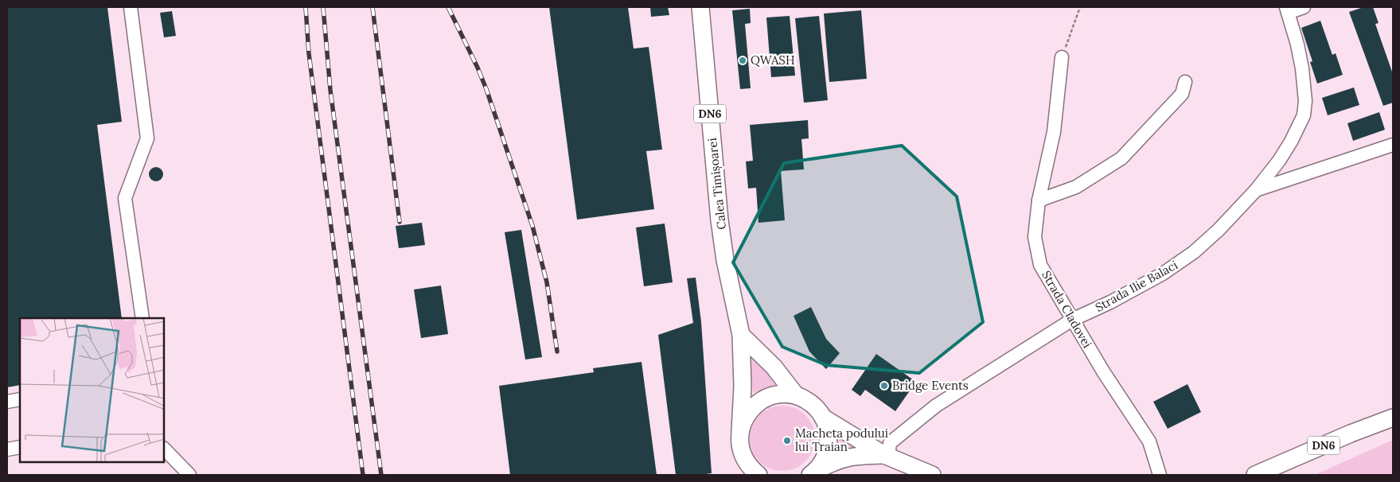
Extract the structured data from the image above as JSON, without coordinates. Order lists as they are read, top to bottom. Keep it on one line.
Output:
{"streets":{"main road":["DN6","Calea Timișoarei"],"street":["Strada Ilie Balaci","Strada Cladovei"]},"crossings":[["DN6","Calea Timișoarei"],["DN6","Strada Ilie Balaci"],["Strada Ilie Balaci","Strada Cladovei"]],"places":["QWASH","Bridge Events","Macheta podului lui Traian"]}
